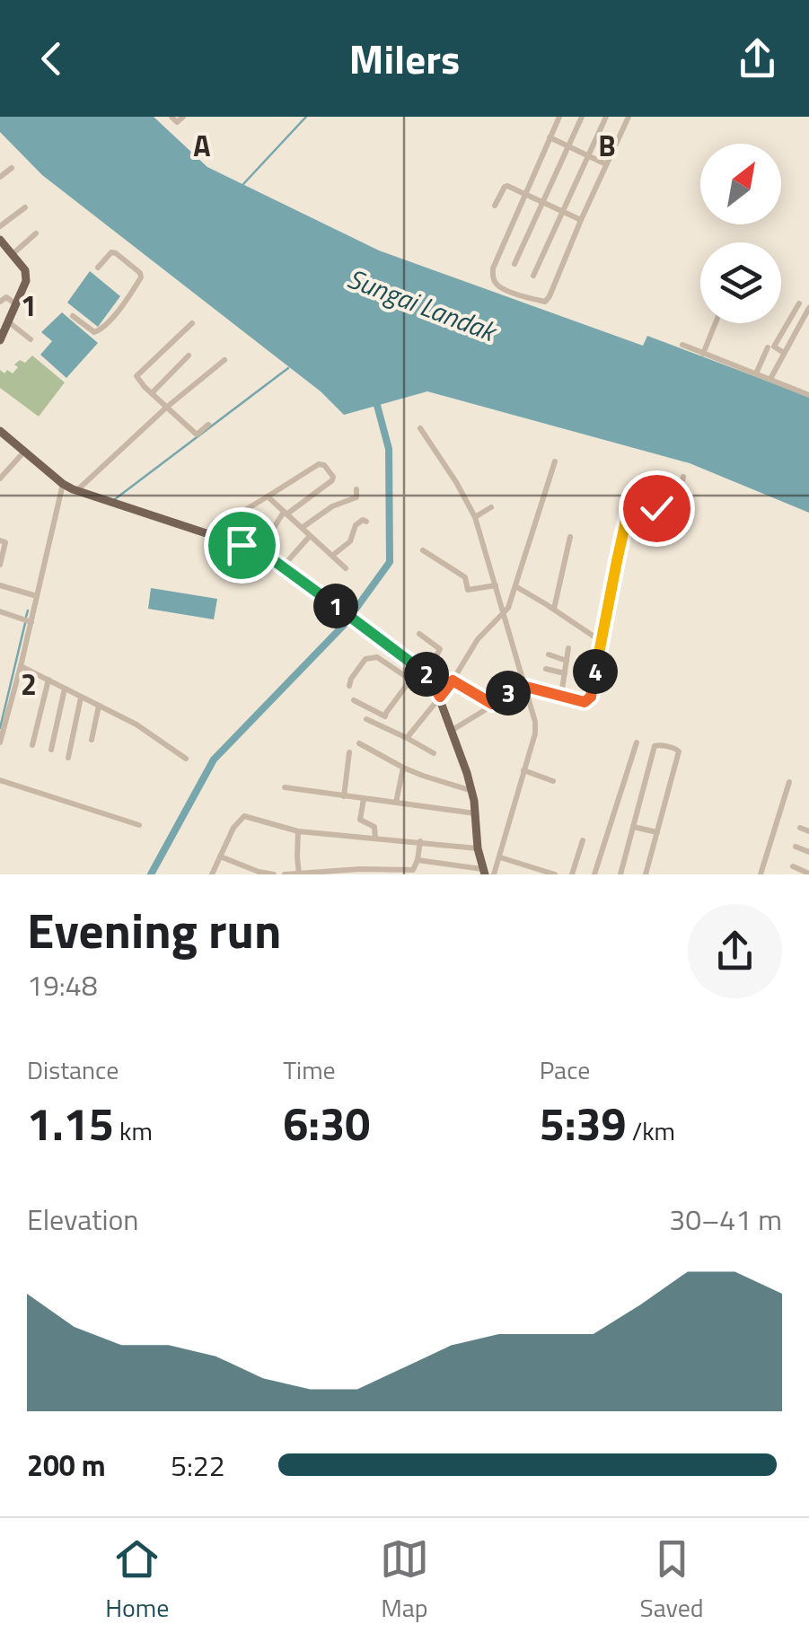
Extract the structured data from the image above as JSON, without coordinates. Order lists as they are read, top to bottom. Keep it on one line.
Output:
{"water":["Sungai Landak"],"north":"top right","page":{"header":"Milers","pins":["1","4","2","3"],"heading":["Evening run","19:48"],"stats":[["Distance","1.15 km"],["Time","6:30"],["Pace","5:39 /km"]],"chart":["Elevation","30–41 m"],"list":[{"name":"200 m","note":"5:22"}],"tabs":["Home","Map","Saved"]},"grid":{"columns":["A","B"],"rows":["1","2"]}}
